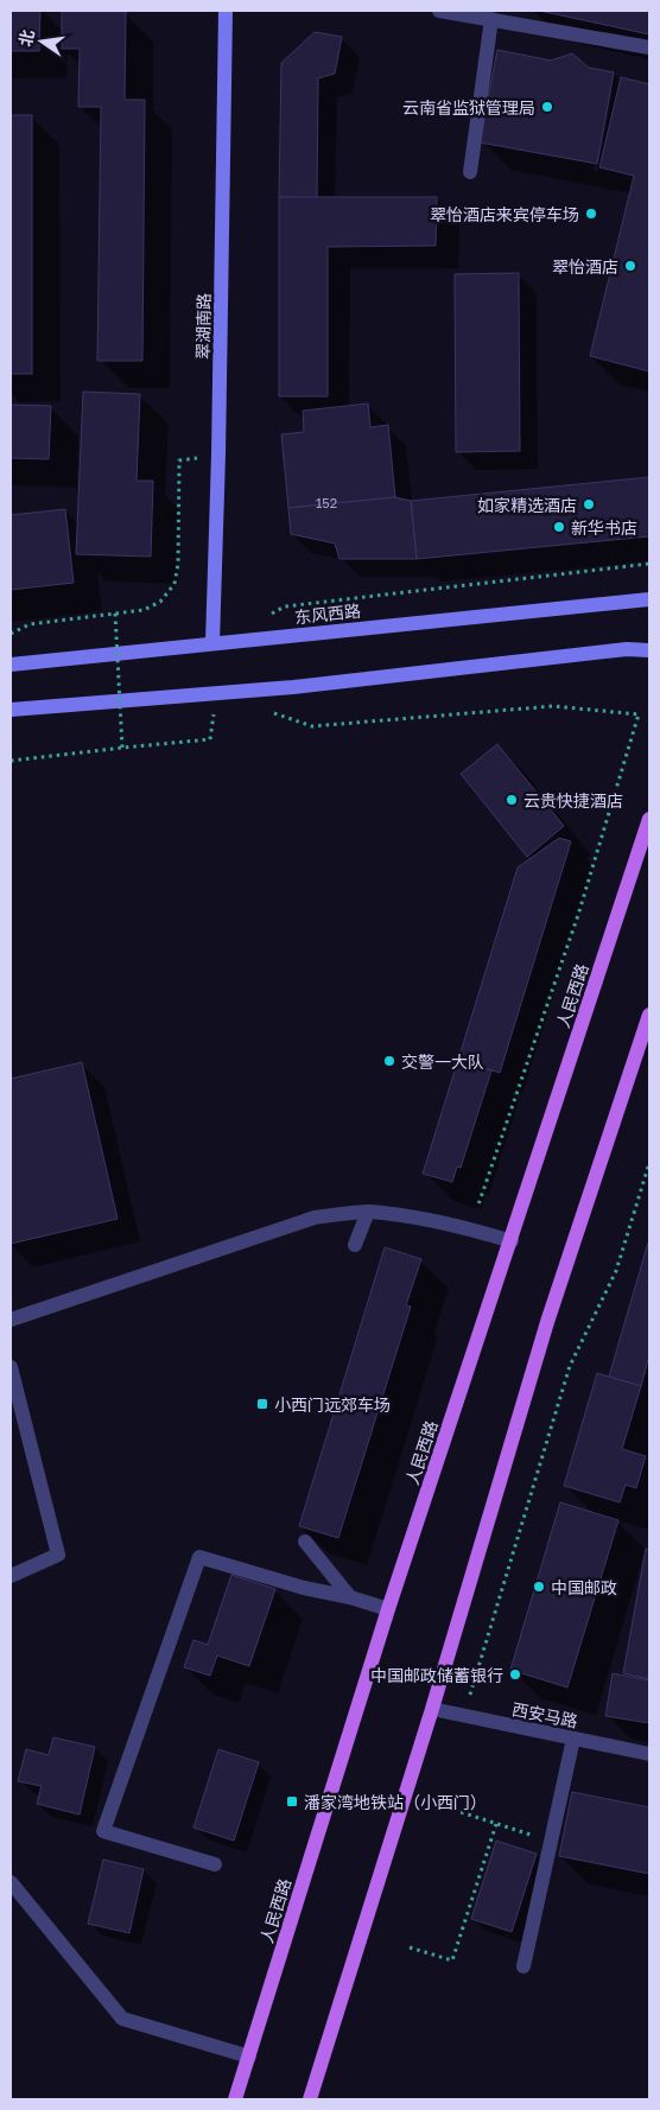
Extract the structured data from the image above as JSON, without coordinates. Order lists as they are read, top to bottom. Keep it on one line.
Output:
{"streets":{"main road":["翠湖南路","东风西路","人民西路"],"street":["西安马路"]},"crossings":[["翠湖南路","东风西路"]],"places":{"other":["云南省监狱管理局","翠怡酒店来宾停车场","翠怡酒店","如家精选酒店","新华书店","云贵快捷酒店","交警一大队","中国邮政","中国邮政储蓄银行"],"transit":["小西门远郊车场","潘家湾地铁站（小西门）"]},"house_numbers":["152"],"north":"left"}
